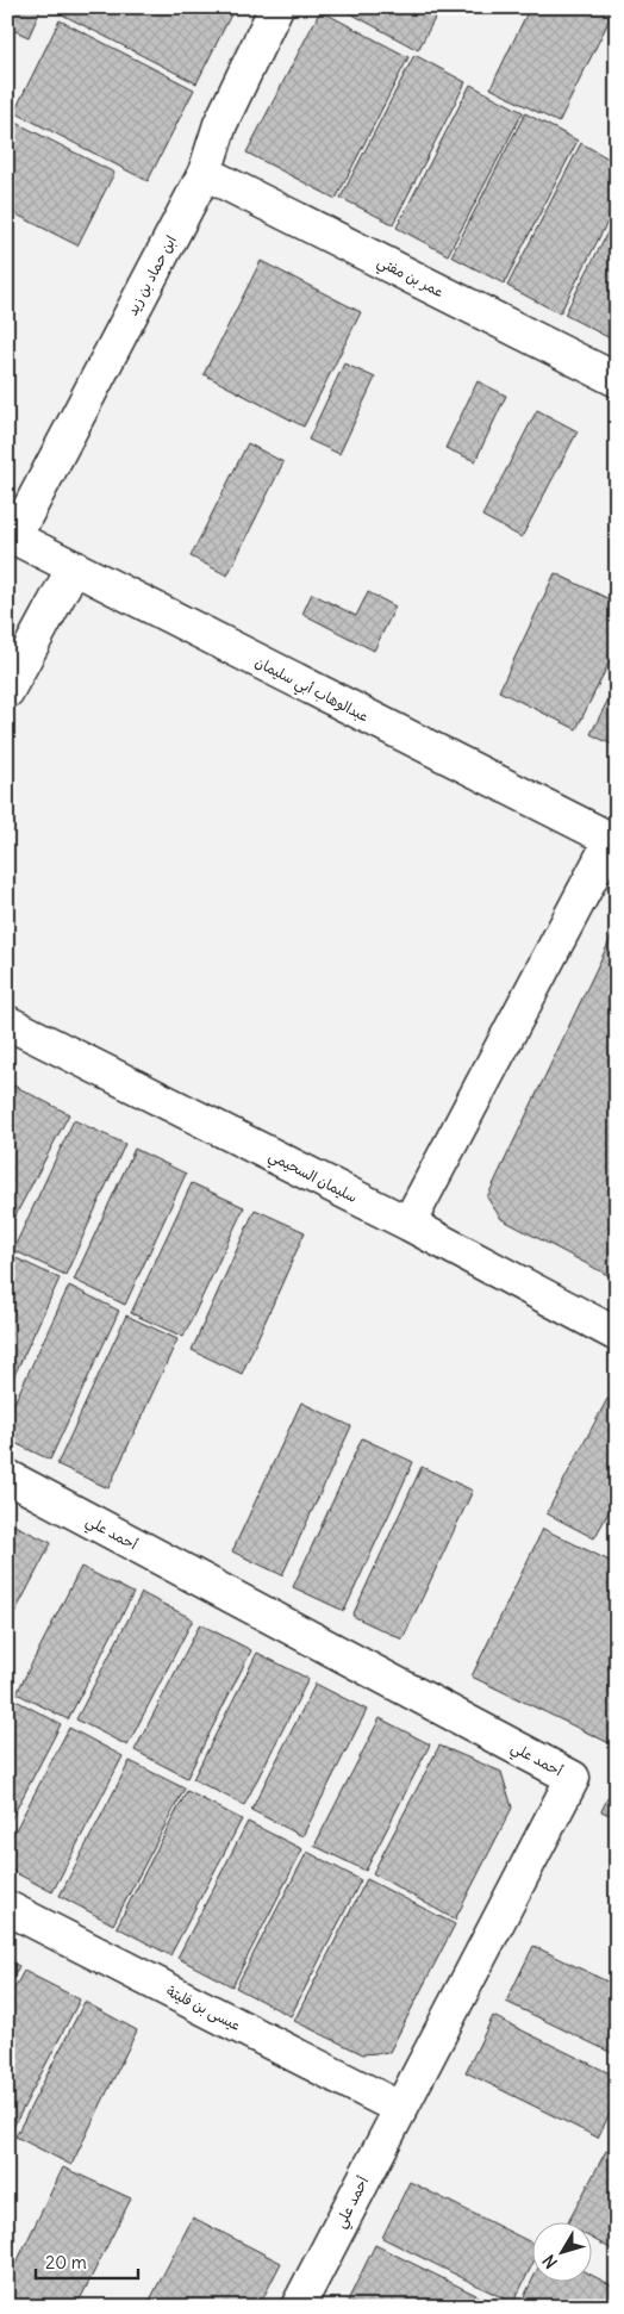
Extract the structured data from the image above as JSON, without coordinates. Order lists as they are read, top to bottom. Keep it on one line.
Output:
{"streets":{"street":["ابن حماد بن زيد","عمر بن مفتي","عبدالوهاب أبي سليمان","سليمان السحيمي","أحمد علي","عيسى بن فليتة"]},"crossings":[["ابن حماد بن زيد","عمر بن مفتي"],["ابن حماد بن زيد","عبدالوهاب أبي سليمان"],["أحمد علي","عيسى بن فليتة"]],"scale_bar":"20 m","north":"bottom left"}
